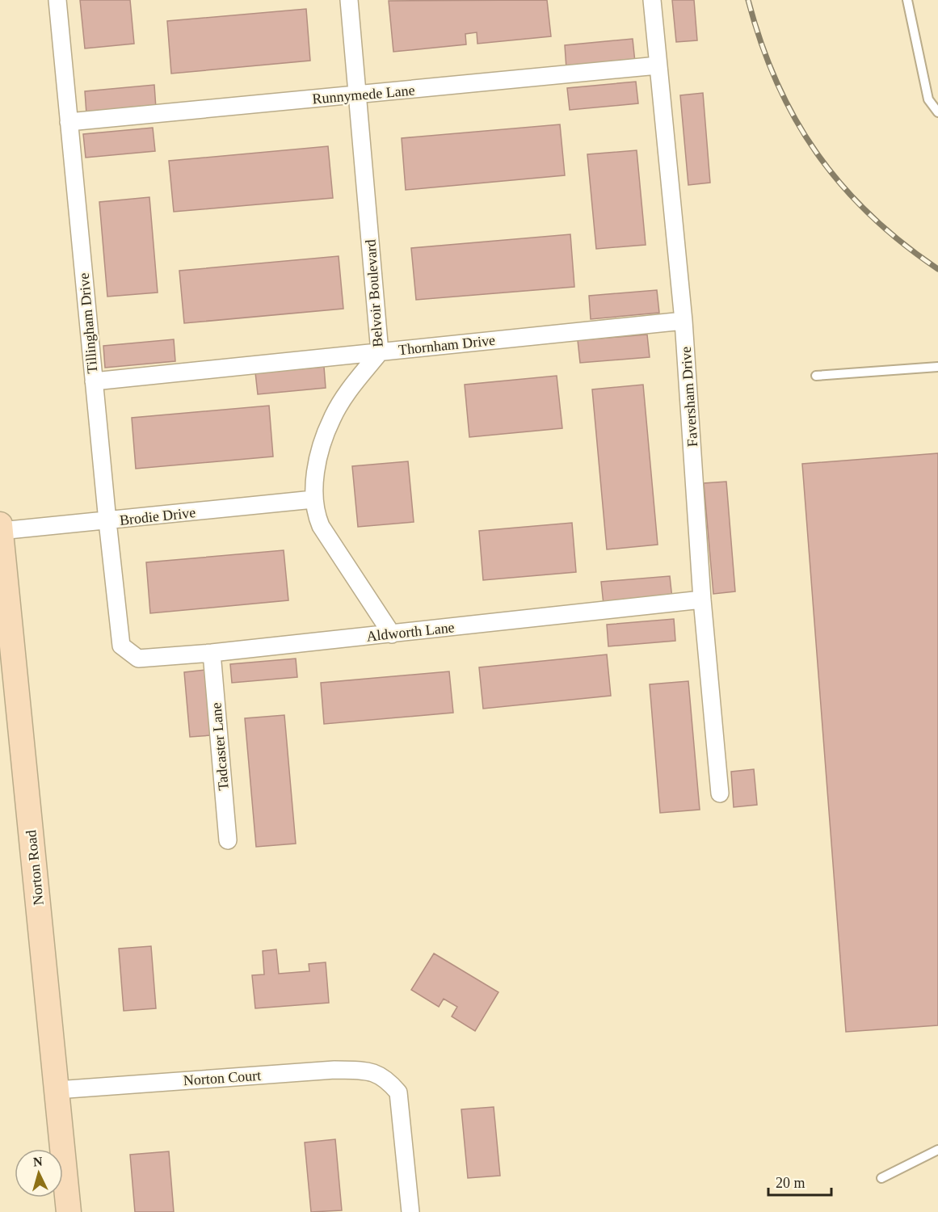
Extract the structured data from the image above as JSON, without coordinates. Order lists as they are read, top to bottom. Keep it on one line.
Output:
{"streets":{"main road":["Norton Road"],"street":["Runnymede Lane","Belvoir Boulevard","Tillingham Drive","Thornham Drive","Faversham Drive","Brodie Drive","Aldworth Lane","Tadcaster Lane","Norton Court"]},"crossings":[["Runnymede Lane","Belvoir Boulevard"],["Runnymede Lane","Tillingham Drive"],["Runnymede Lane","Faversham Drive"],["Belvoir Boulevard","Thornham Drive"],["Belvoir Boulevard","Brodie Drive"],["Belvoir Boulevard","Aldworth Lane"],["Tillingham Drive","Thornham Drive"],["Tillingham Drive","Brodie Drive"],["Tillingham Drive","Aldworth Lane"],["Thornham Drive","Faversham Drive"],["Faversham Drive","Aldworth Lane"],["Brodie Drive","Norton Road"],["Aldworth Lane","Tadcaster Lane"],["Norton Road","Norton Court"]],"scale_bar":"20 m","north":"top"}
